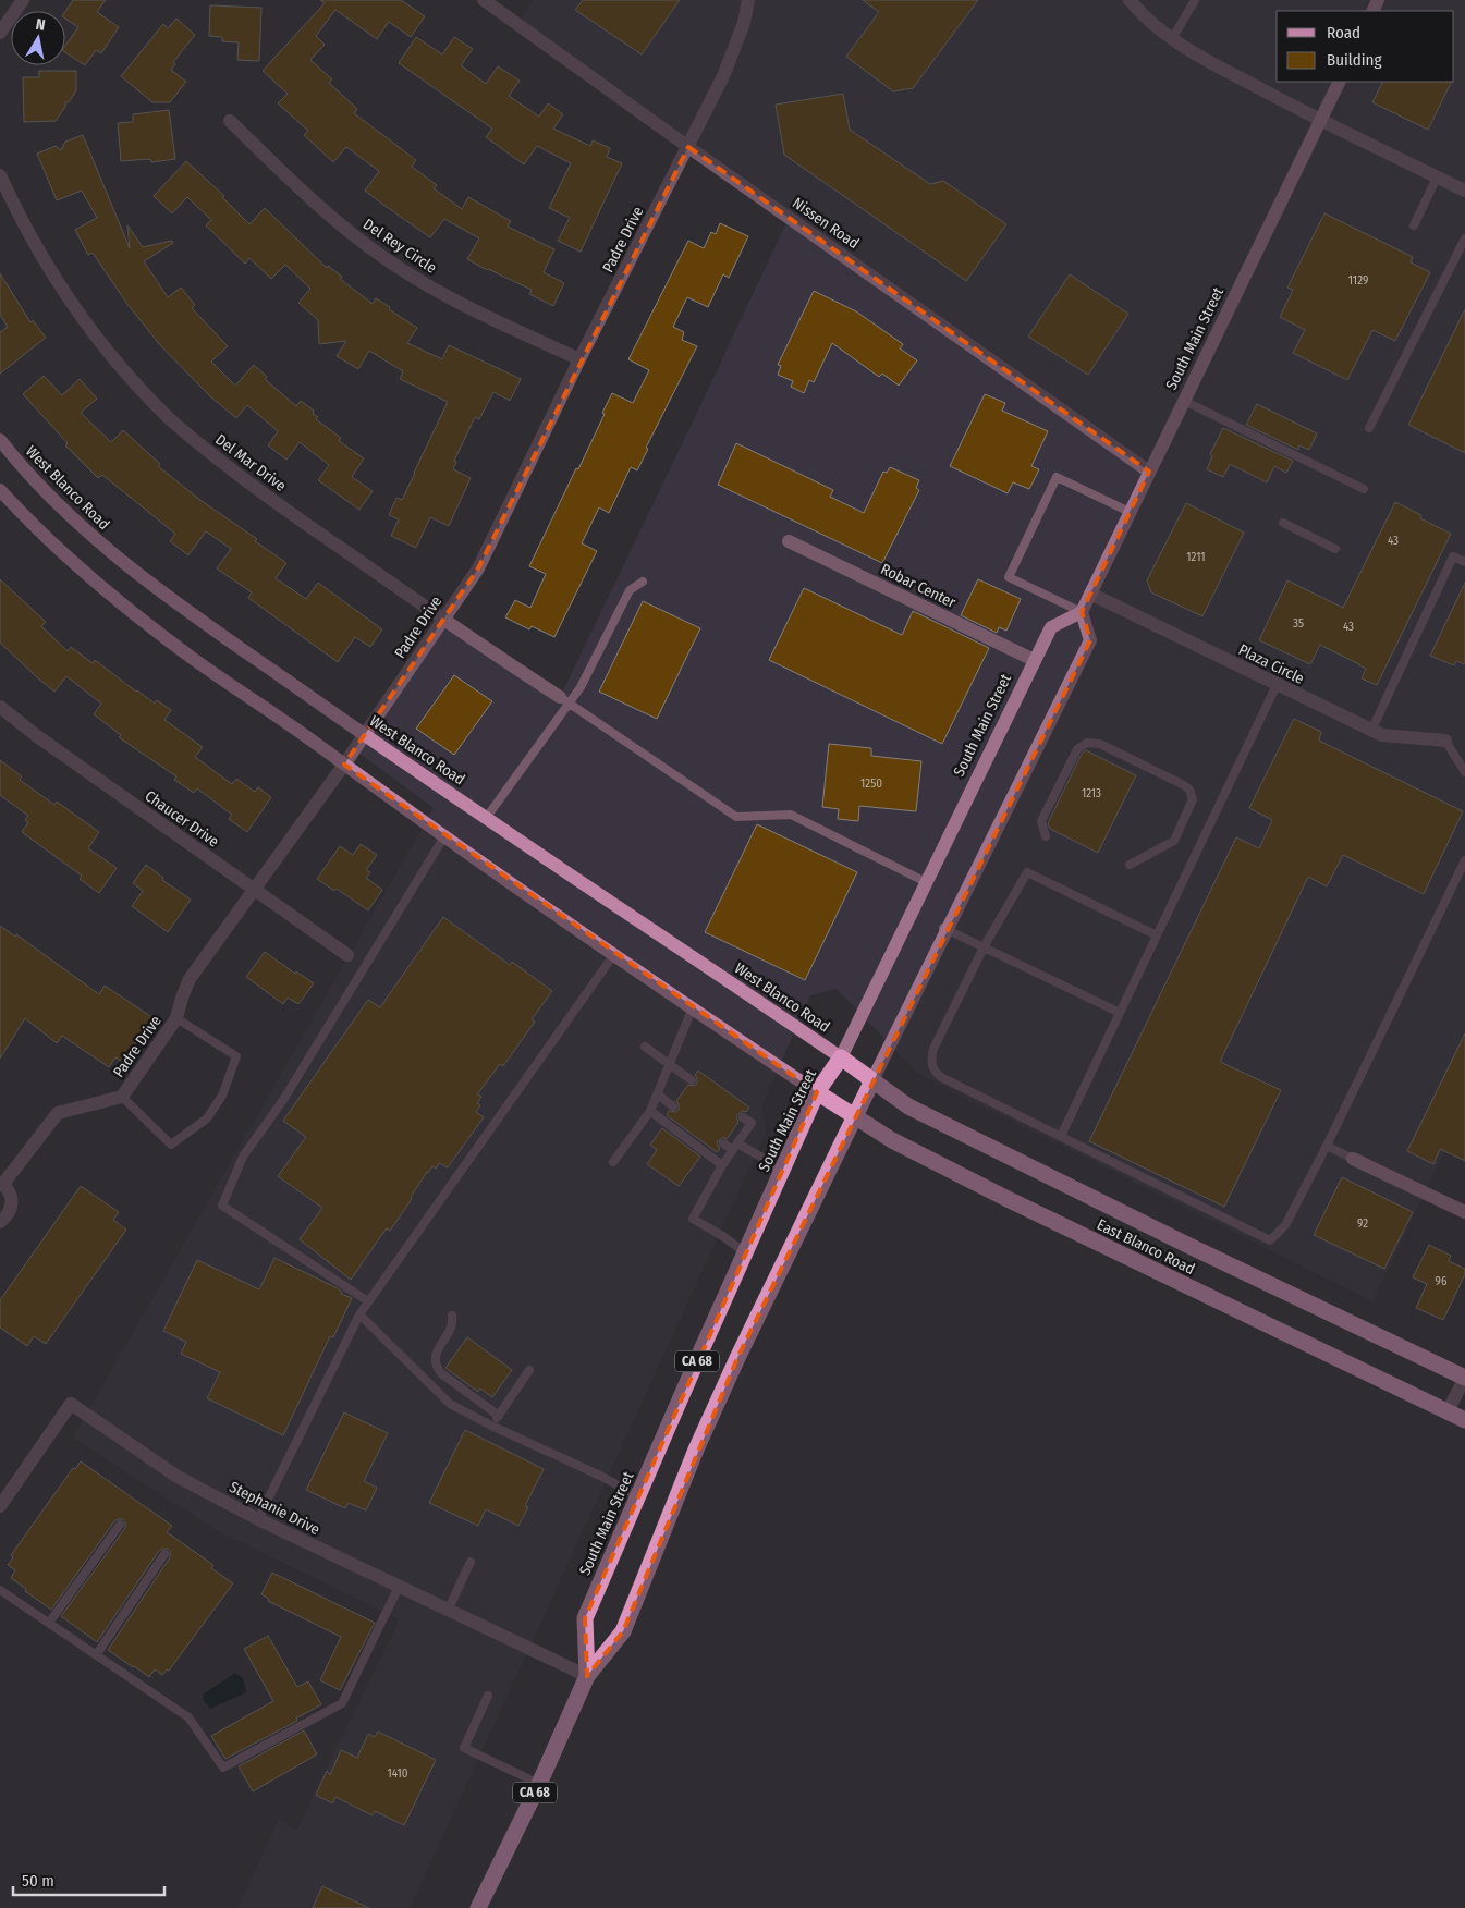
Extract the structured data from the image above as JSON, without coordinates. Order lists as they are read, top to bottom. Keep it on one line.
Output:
{"streets":{"highway":["South Main Street","East Blanco Road","CA 68"],"main road":["West Blanco Road"],"street":["Nissen Road","Padre Drive","Del Rey Circle","Del Mar Drive","Robar Center","Plaza Circle","Chaucer Drive","Stephanie Drive"]},"crossings":[["Nissen Road","Padre Drive"],["Nissen Road","South Main Street"],["Padre Drive","Del Rey Circle"],["Padre Drive","Del Mar Drive"],["Padre Drive","West Blanco Road"],["Padre Drive","Chaucer Drive"],["South Main Street","West Blanco Road"],["South Main Street","Robar Center"],["South Main Street","Plaza Circle"],["South Main Street","East Blanco Road"],["South Main Street","Stephanie Drive"],["West Blanco Road","East Blanco Road"]],"house_numbers":["1129","43","1211","35","43","1250","1213","92","96","1410"],"legend":["Road","Building"],"scale_bar":"50 m","north":"top"}
